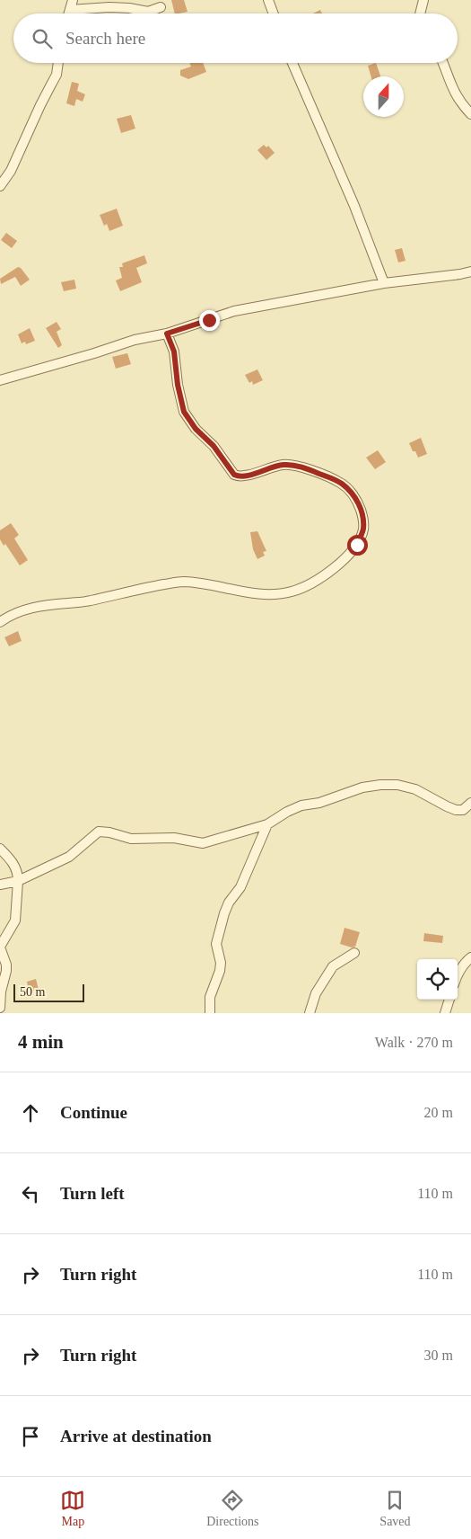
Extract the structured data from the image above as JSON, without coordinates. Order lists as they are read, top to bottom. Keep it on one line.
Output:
{"scale_bar":"50 m","north":"top","page":{"search":"Search here","scale":"50 m","heading":["4 min","Walk · 270 m"],"list":[["Continue","20 m"],["Turn left","110 m"],["Turn right","110 m"],["Turn right","30 m"],"Arrive at destination"],"nav":["Map","Directions","Saved"]}}
